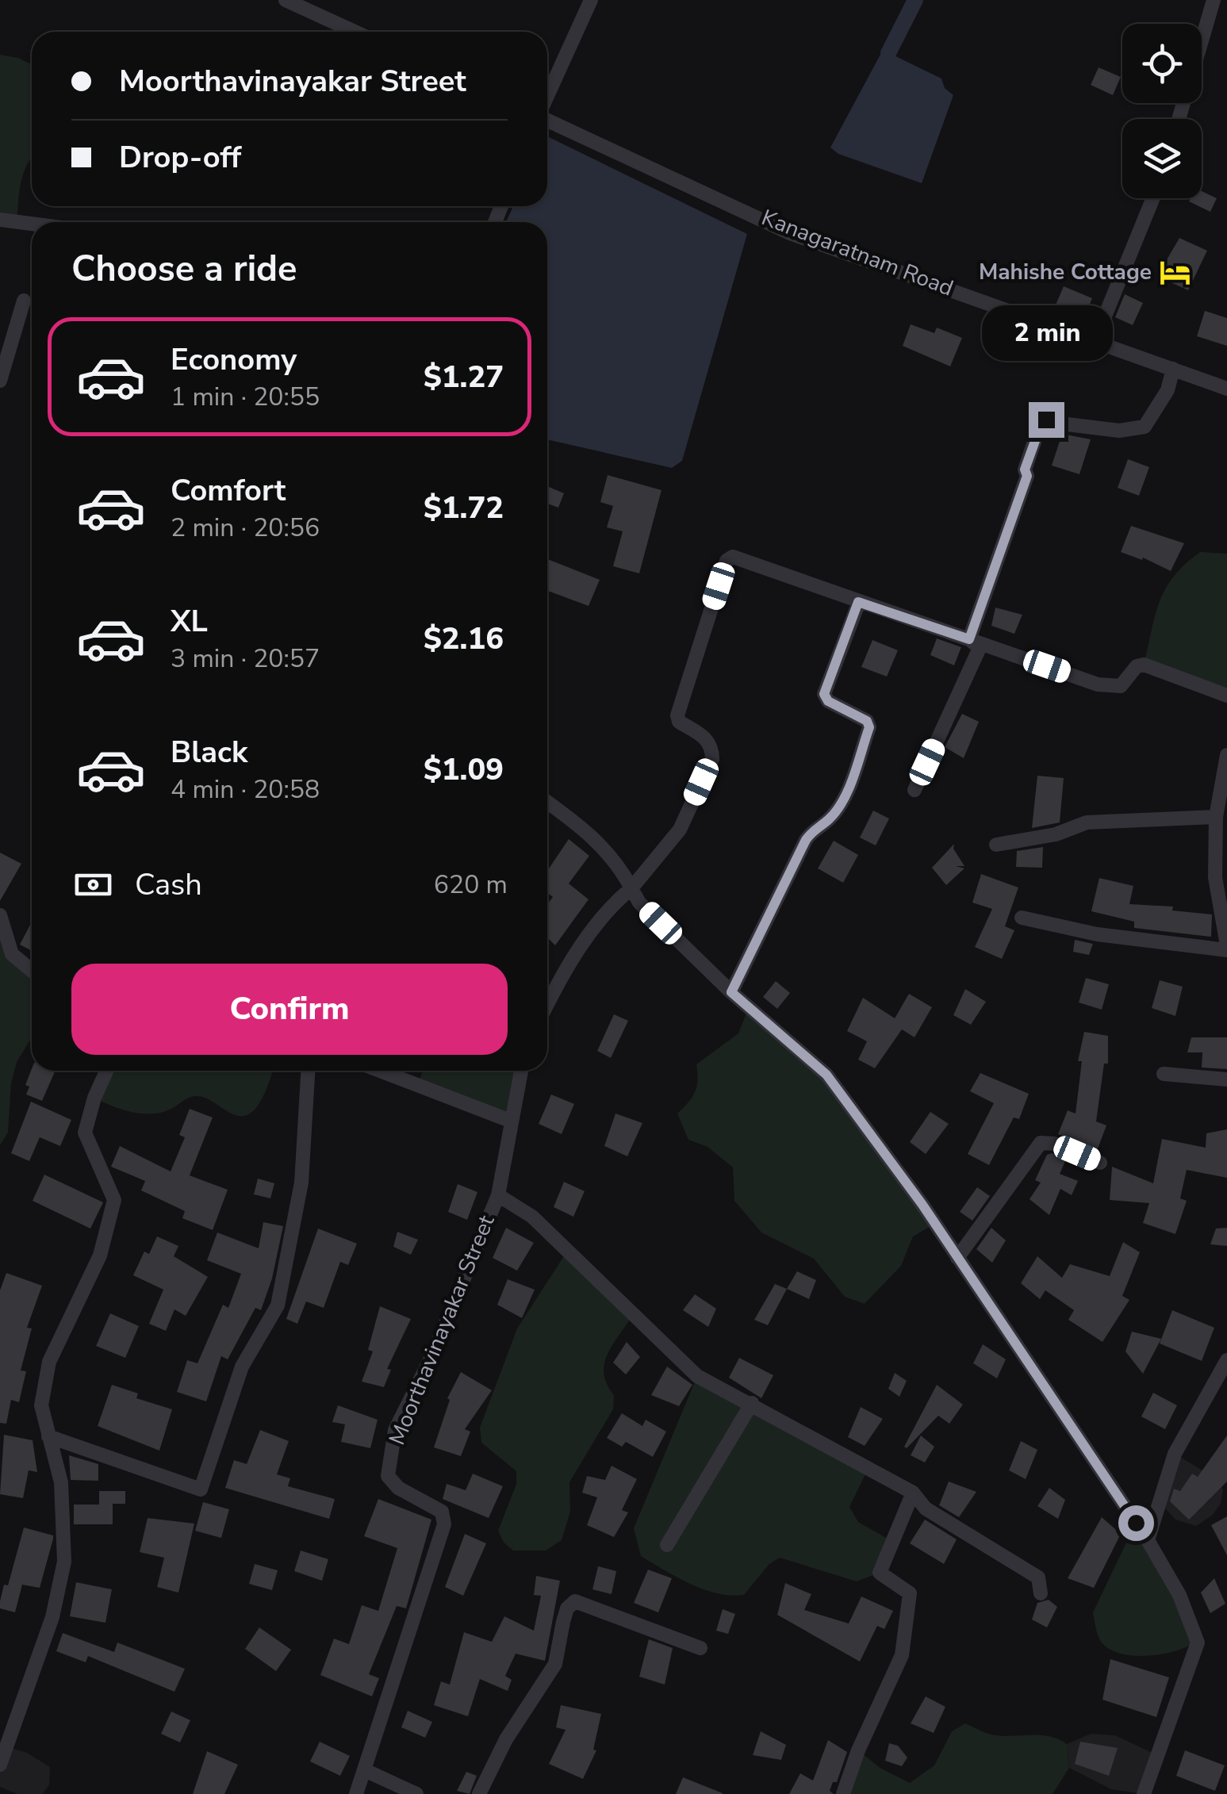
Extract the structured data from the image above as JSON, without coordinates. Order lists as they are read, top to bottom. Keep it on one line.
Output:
{"streets":{"street":["Kanagaratnam Road","Moorthavinayakar Street"]},"places":{"hotel":["Mahishe Cottage"]},"page":{"banner":["Moorthavinayakar Street","Drop-off"],"heading":"Choose a ride","bubble":"2 min","list":[{"name":"Economy","note":"1 min · 20:55","value":"$1.27"},{"name":"Comfort","note":"2 min · 20:56","value":"$1.72"},{"name":"XL","note":"3 min · 20:57","value":"$2.16"},{"name":"Black","note":"4 min · 20:58","value":"$1.09"}],"pay":["Cash","620 m"],"buttons":"Confirm"}}
